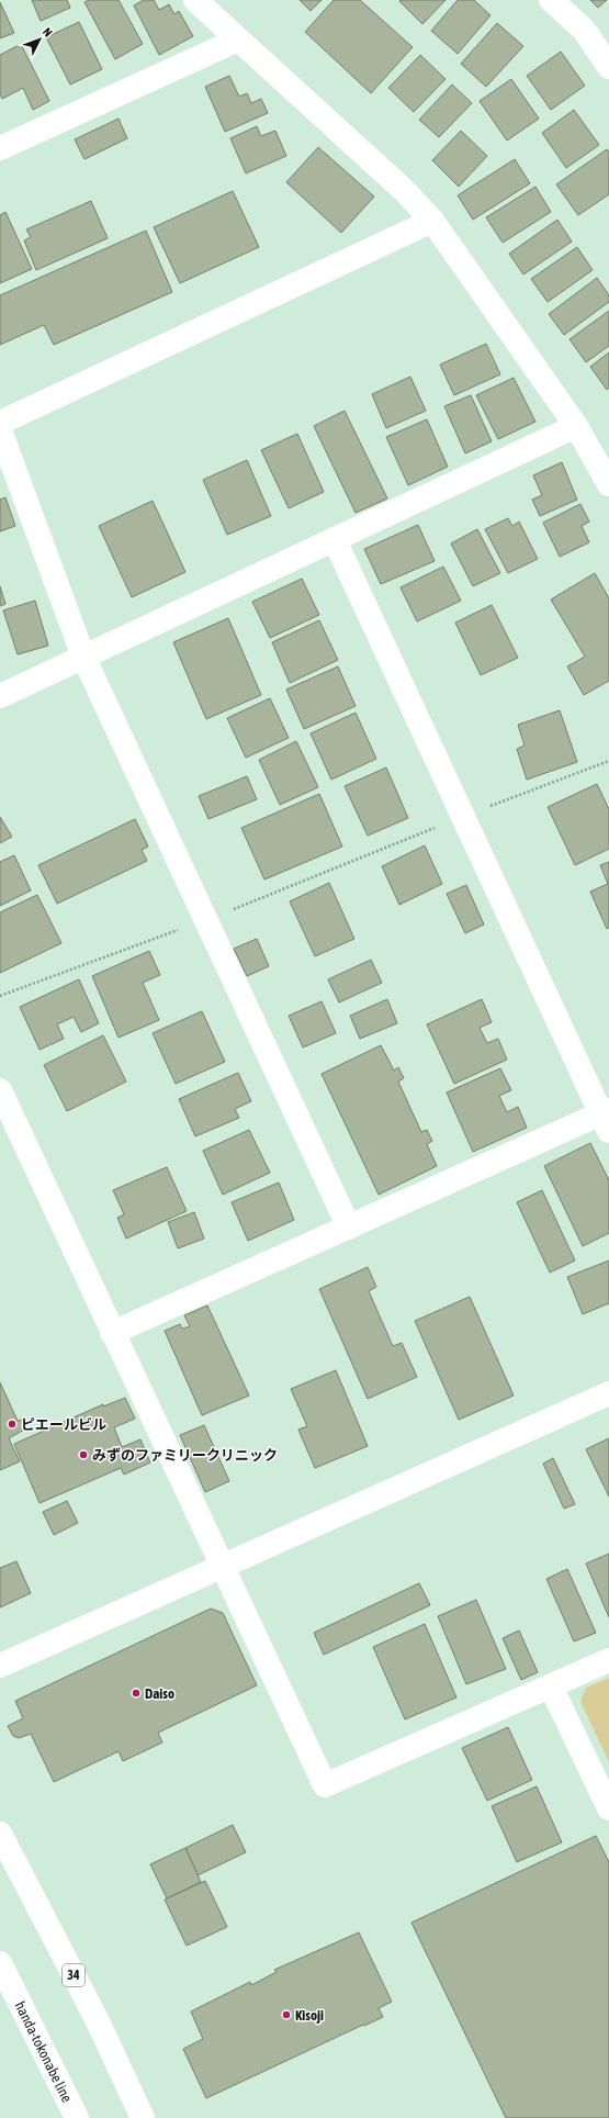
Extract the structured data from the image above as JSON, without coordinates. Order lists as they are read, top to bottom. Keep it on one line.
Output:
{"streets":{"street":["34","handa-tokonabe line"]},"places":["ピエールビル","みずのファミリークリニック","Daiso","Kisoji"],"north":"top right"}
